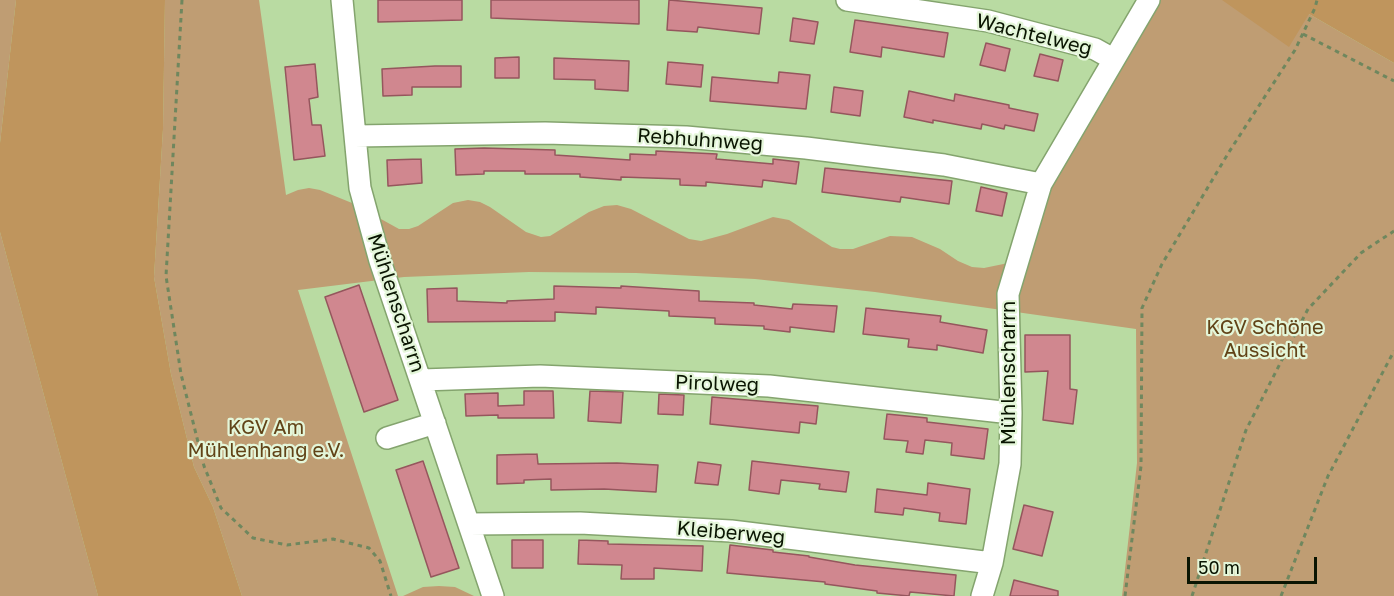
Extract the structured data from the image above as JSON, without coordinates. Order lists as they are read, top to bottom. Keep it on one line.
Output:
{"streets":{"street":["Wachtelweg","Rebhuhnweg","Mühlenscharrn","Pirolweg","Kleiberweg"]},"crossings":[["Wachtelweg","Mühlenscharrn"],["Rebhuhnweg","Mühlenscharrn"],["Mühlenscharrn","Pirolweg"],["Mühlenscharrn","Kleiberweg"]],"parks":["KGV Schöne Aussicht","KGV Am Mühlenhang e.V."],"scale_bar":"50 m"}
